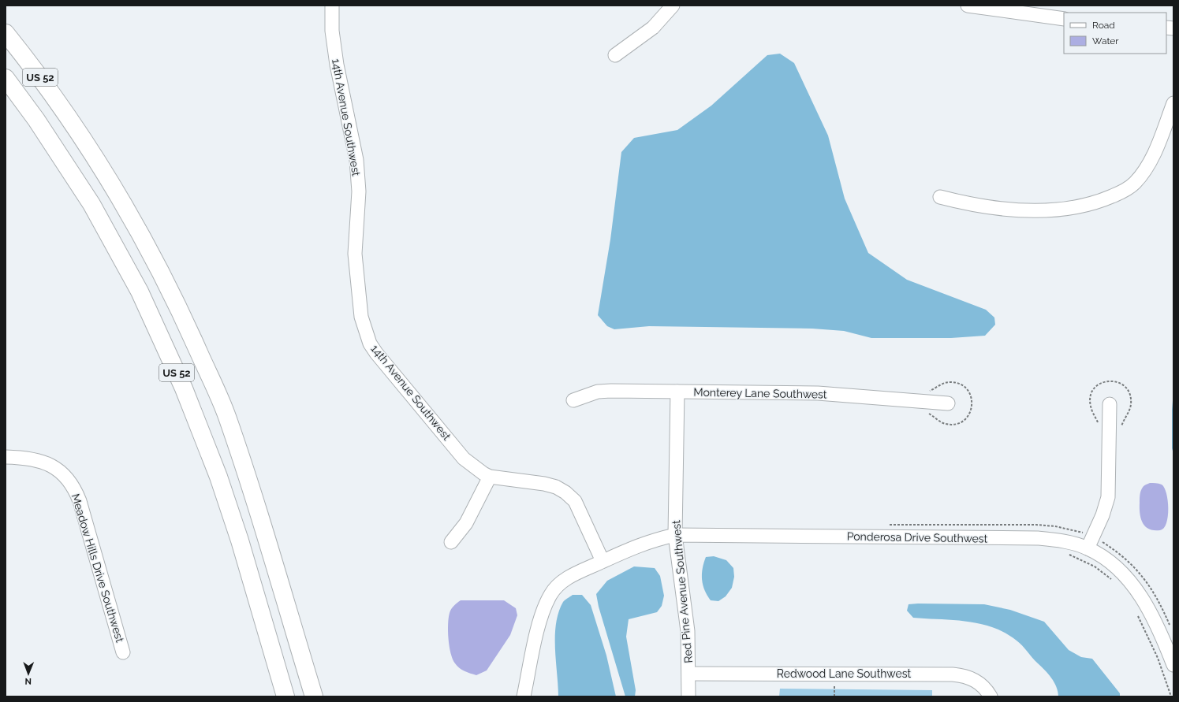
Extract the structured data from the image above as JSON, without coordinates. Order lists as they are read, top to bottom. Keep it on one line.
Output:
{"streets":{"highway":["US 52"],"street":["14th Avenue Southwest","Monterey Lane Southwest","Ponderosa Drive Southwest","Meadow Hills Drive Southwest","Red Pine Avenue Southwest","Redwood Lane Southwest"]},"crossings":[["14th Avenue Southwest","Ponderosa Drive Southwest"],["Monterey Lane Southwest","Red Pine Avenue Southwest"],["Ponderosa Drive Southwest","Red Pine Avenue Southwest"],["Red Pine Avenue Southwest","Redwood Lane Southwest"]],"legend":["Road","Water"],"north":"bottom"}
